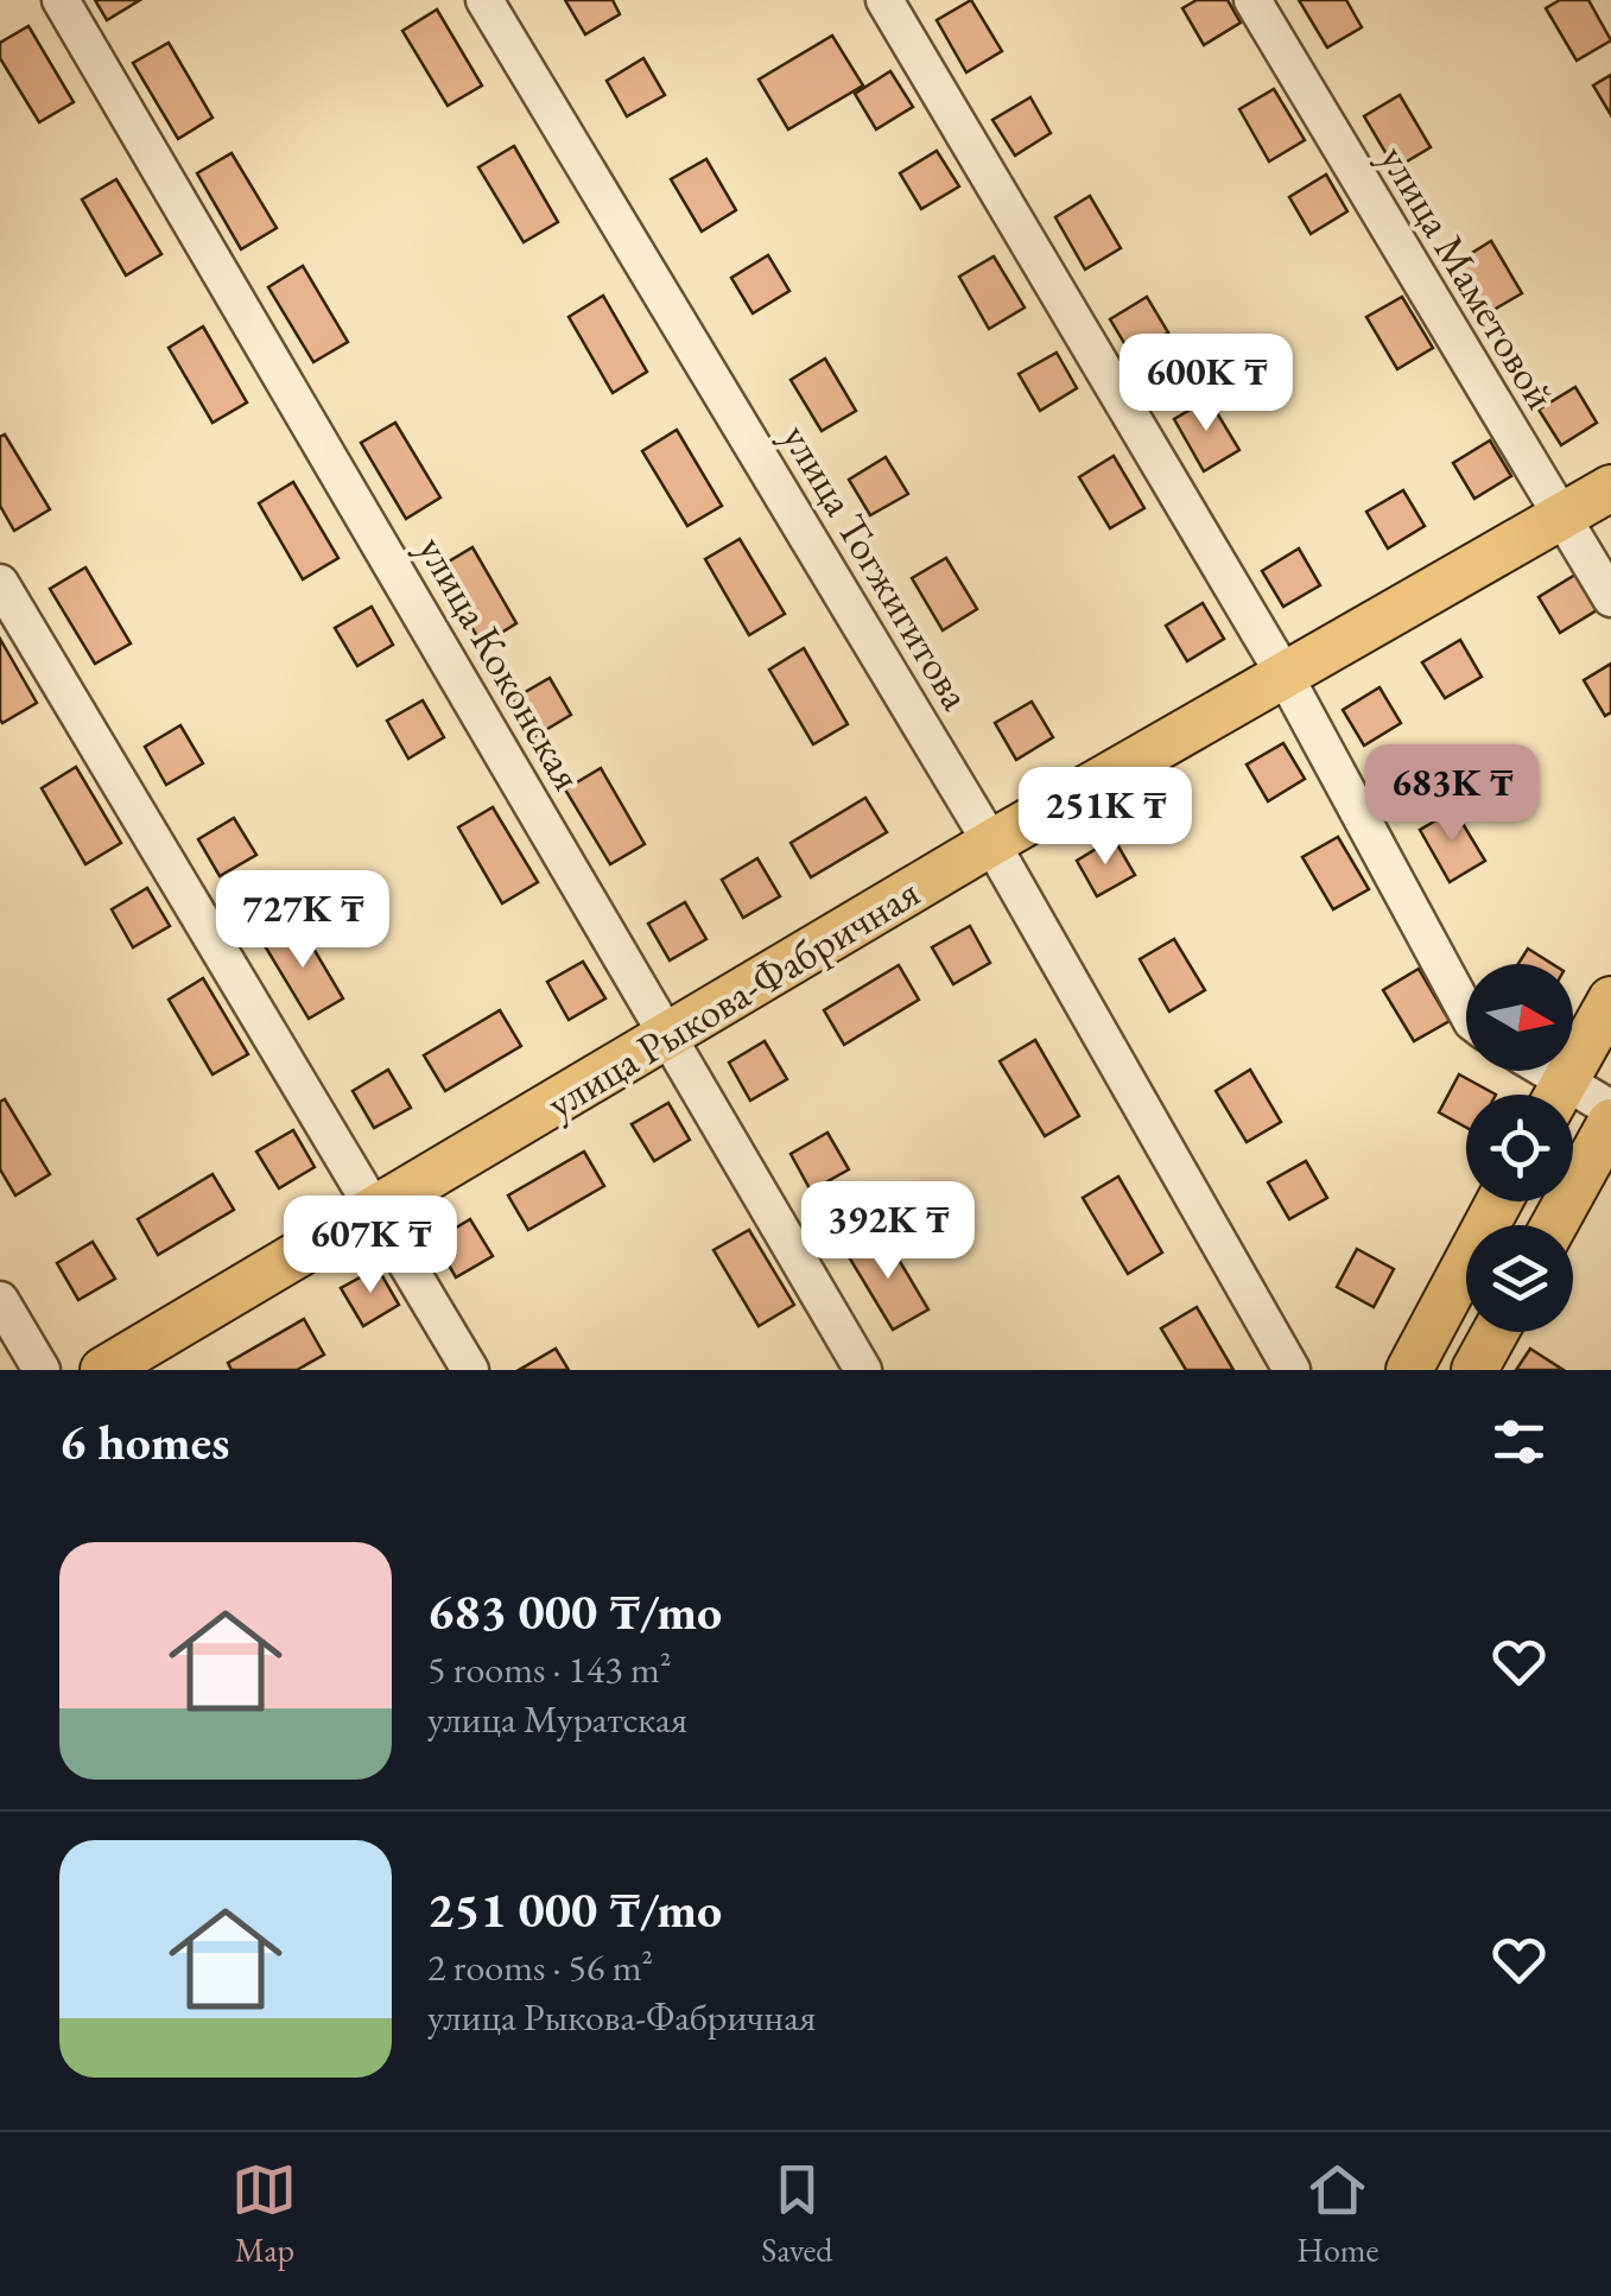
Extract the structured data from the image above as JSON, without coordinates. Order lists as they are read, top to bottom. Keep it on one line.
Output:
{"streets":{"main road":["улица Рыкова-Фабричная"],"street":["улица Маметовой","улица Тогжигитова","улица Коконская"]},"crossings":[["улица Маметовой","улица Рыкова-Фабричная"],["улица Тогжигитова","улица Рыкова-Фабричная"],["улица Коконская","улица Рыкова-Фабричная"]],"north":"right","page":{"price":["600K ₸","683K ₸","251K ₸","727K ₸","392K ₸","607K ₸"],"heading":"6 homes","list":[{"name":"683 000 ₸/mo","note":"5 rooms · 143 m² · улица Муратская"},{"name":"251 000 ₸/mo","note":"2 rooms · 56 m² · улица Рыкова-Фабричная"}],"tabs":["Map","Saved","Home"]}}
